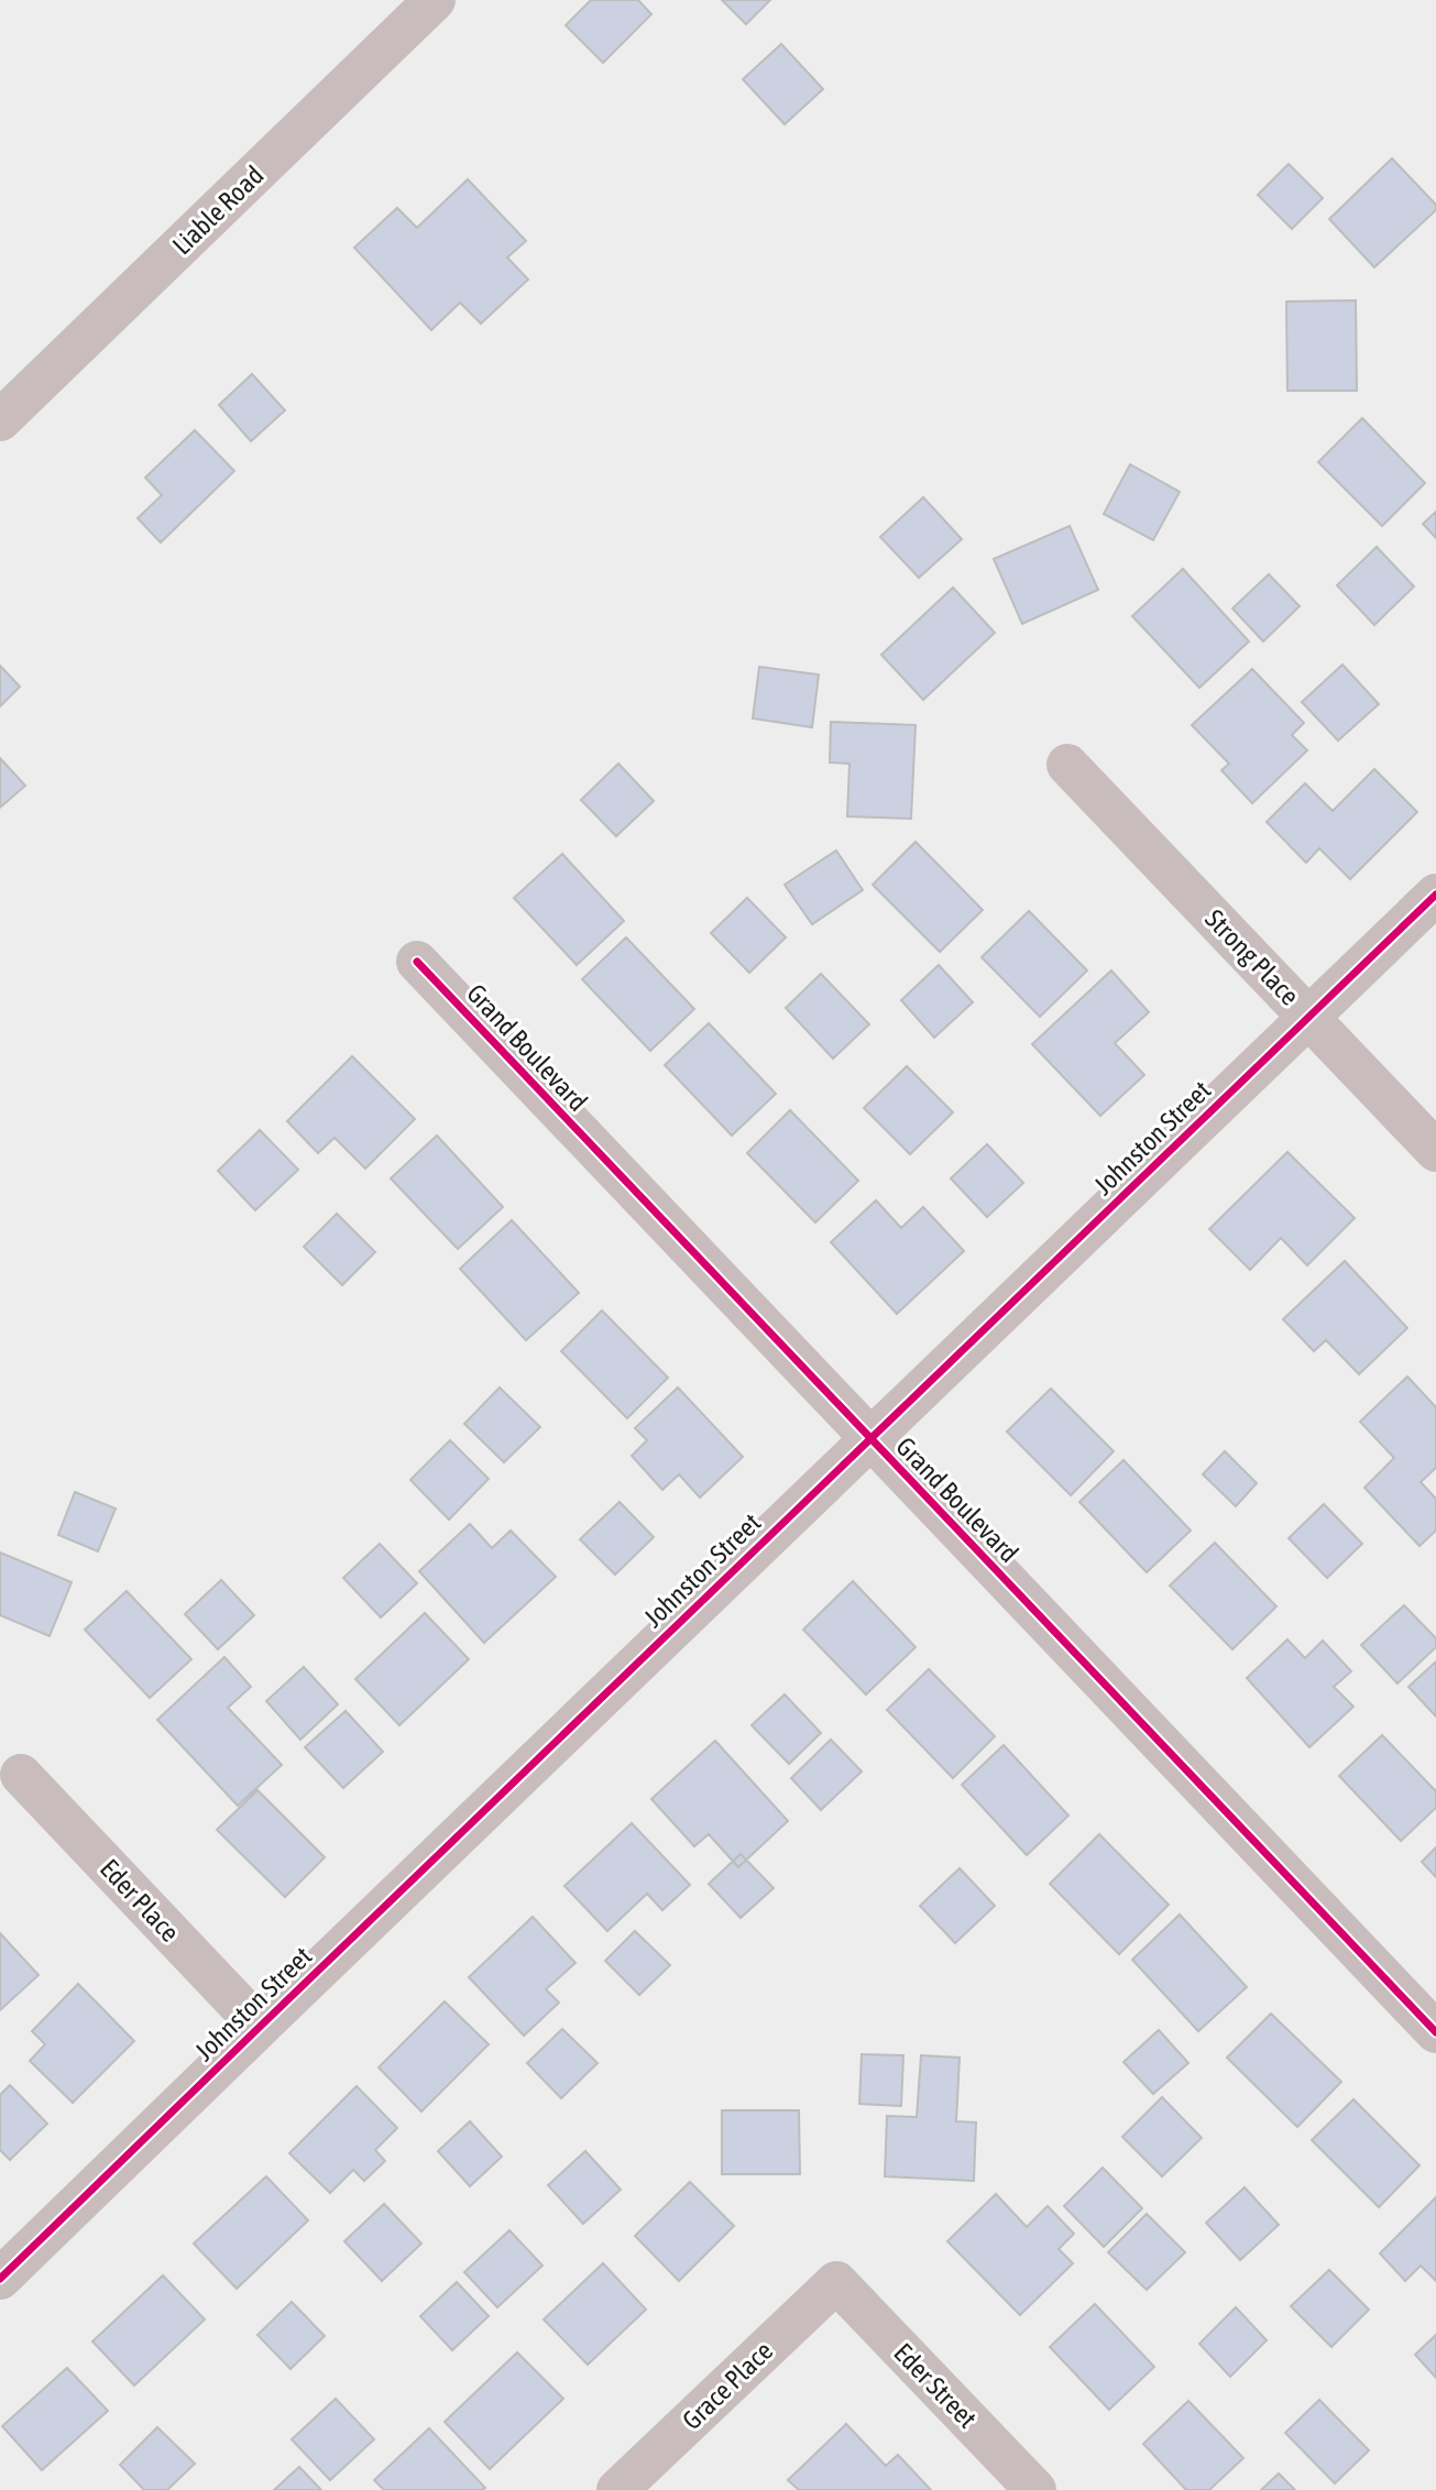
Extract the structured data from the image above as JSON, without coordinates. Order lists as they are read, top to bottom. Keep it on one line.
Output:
{"streets":{"street":["Liable Road","Strong Place","Grand Boulevard","Johnston Street","Eder Place","Grace Place","Eder Street"]},"crossings":[["Strong Place","Johnston Street"],["Grand Boulevard","Johnston Street"],["Johnston Street","Eder Place"],["Grace Place","Eder Street"]]}
